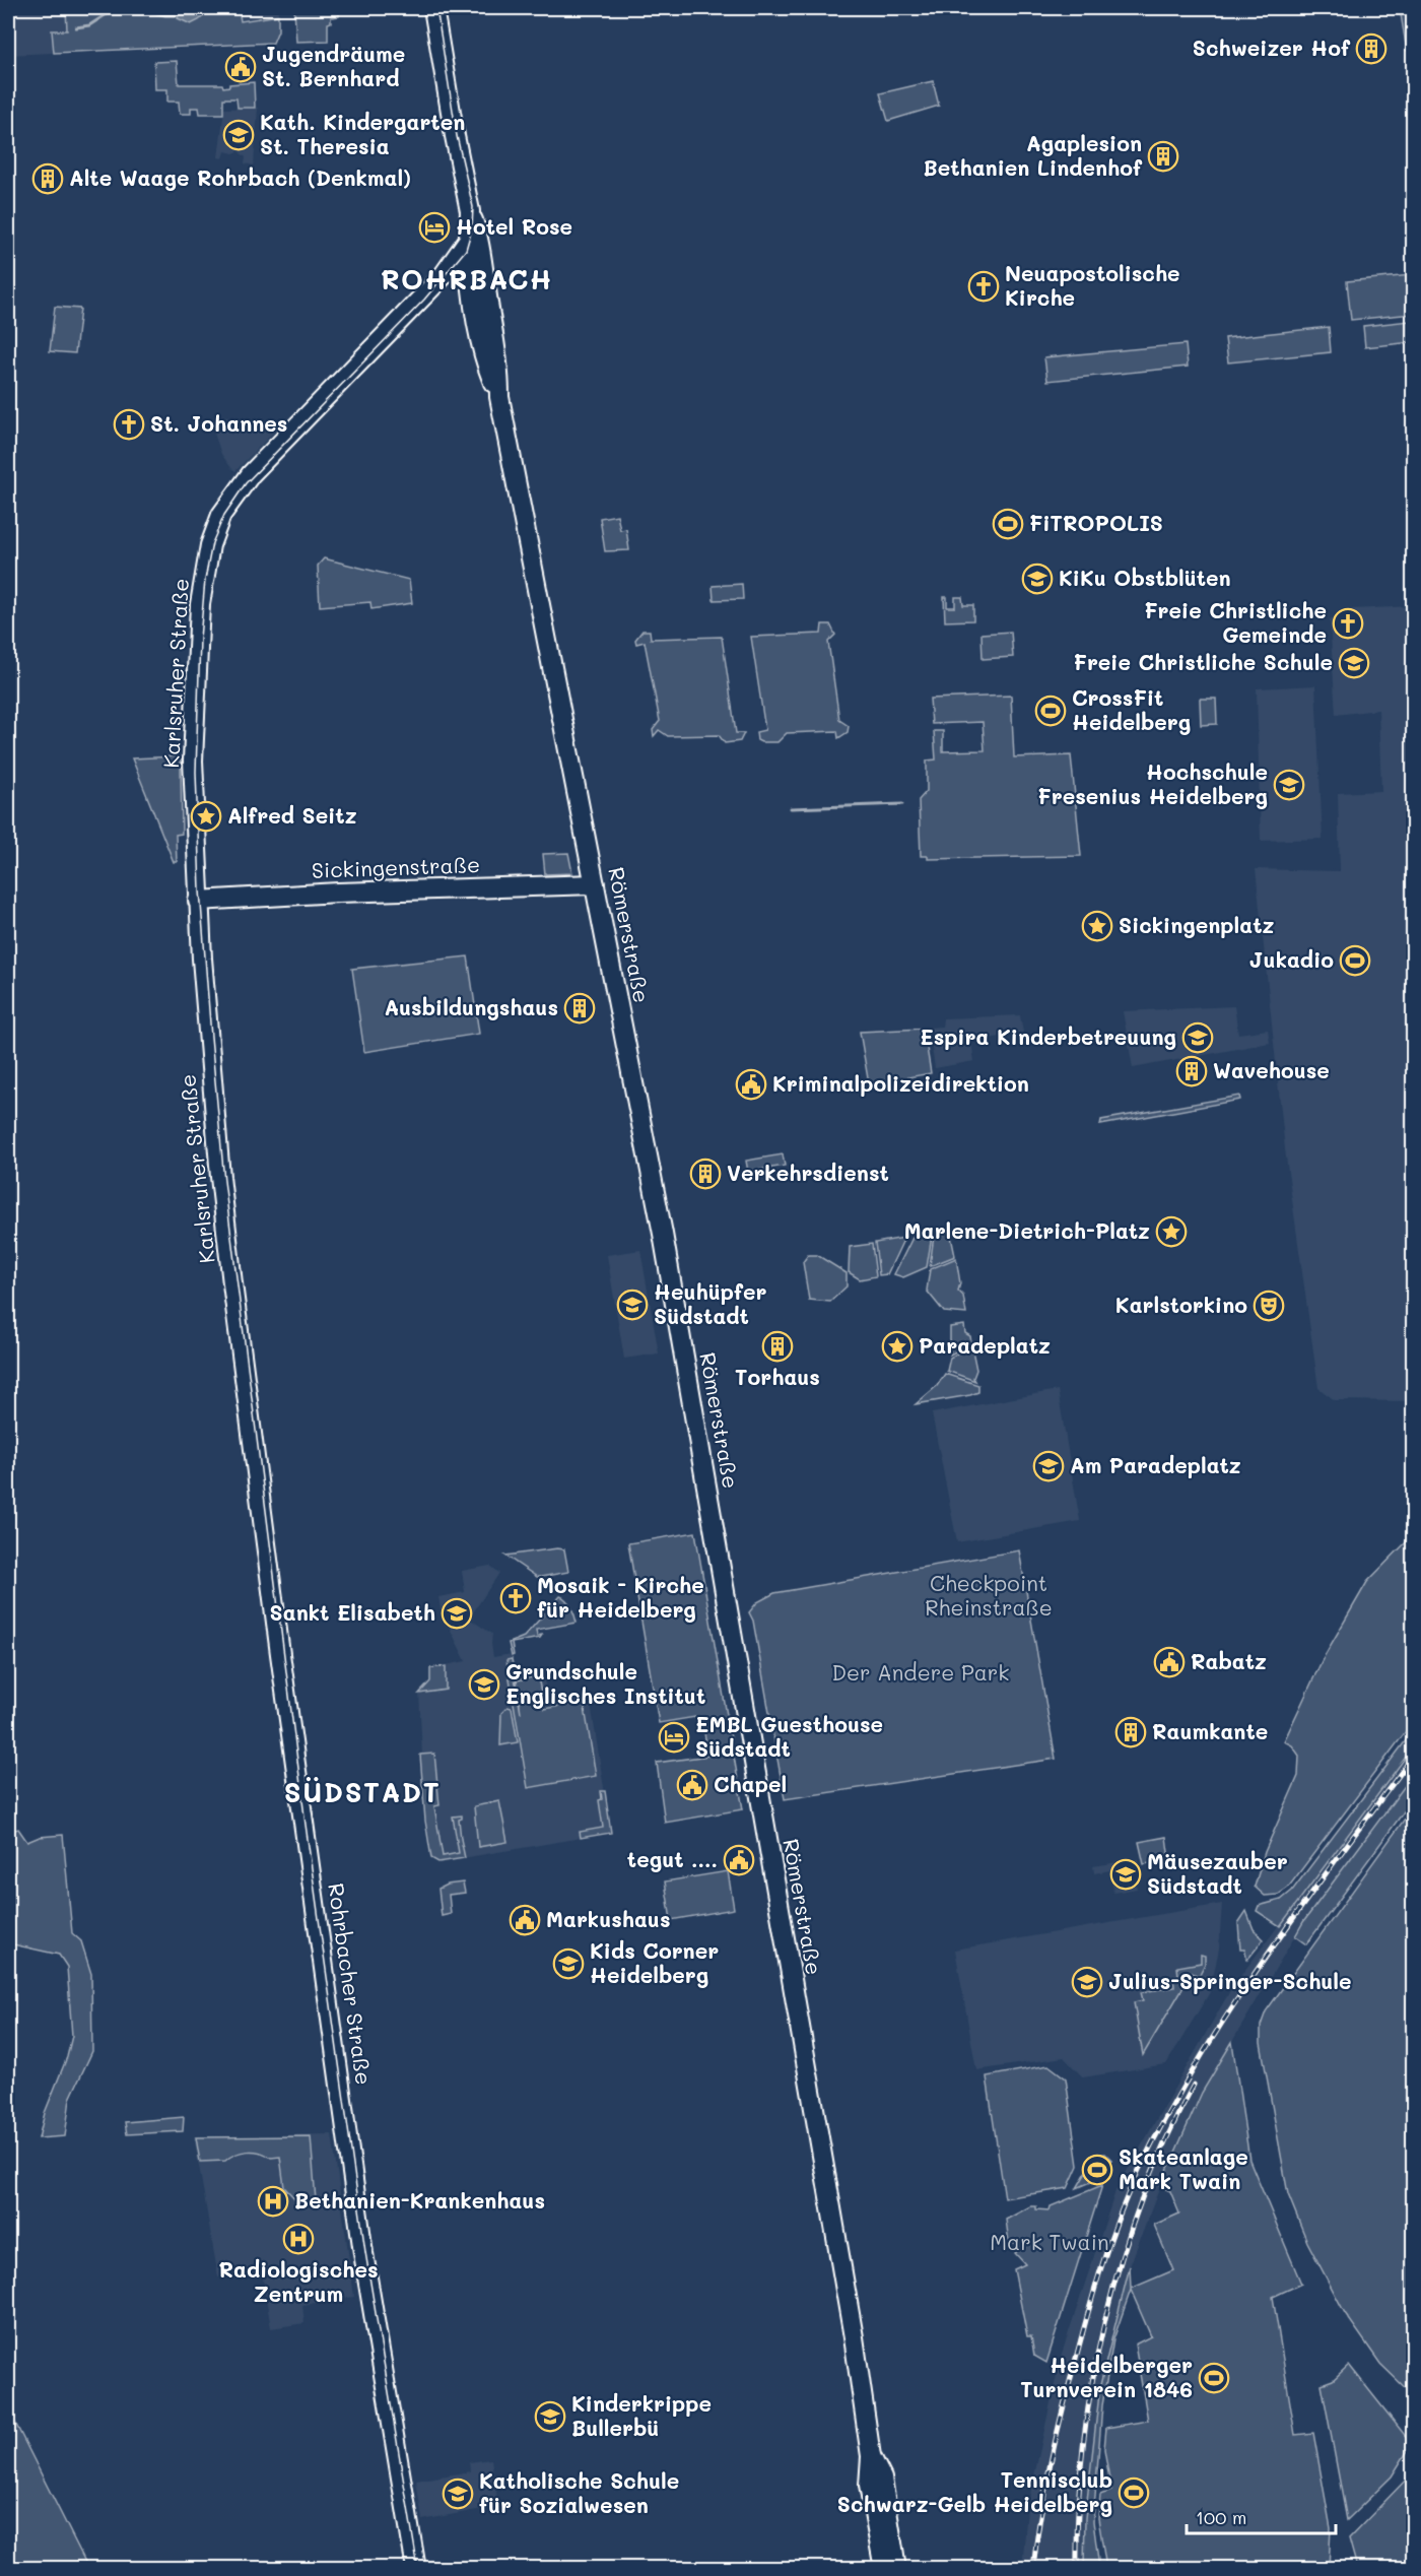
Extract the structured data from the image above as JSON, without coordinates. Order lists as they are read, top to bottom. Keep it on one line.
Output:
{"streets":{"main road":["Karlsruher Straße","Sickingenstraße","Römerstraße","Rohrbacher Straße"]},"crossings":[["Karlsruher Straße","Sickingenstraße"],["Karlsruher Straße","Römerstraße"],["Karlsruher Straße","Rohrbacher Straße"],["Sickingenstraße","Römerstraße"]],"districts":["ROHRBACH","SÜDSTADT"],"parks":["Checkpoint Rheinstraße","Der Andere Park","Mark Twain"],"places":{"building":["Schweizer Hof","Agaplesion Bethanien Lindenhof","Alte Waage Rohrbach (Denkmal)","Ausbildungshaus","Wavehouse","Verkehrsdienst","Torhaus","Raumkante"],"public building":["Jugendräume St. Bernhard","Kriminalpolizeidirektion","Rabatz","Chapel","tegut ....","Markushaus"],"school or university":["Kath. Kindergarten St. Theresia","KiKu Obstblüten","Freie Christliche Schule","Hochschule Fresenius Heidelberg","Espira Kinderbetreuung","Heuhüpfer Südstadt","Am Paradeplatz","Sankt Elisabeth","Grundschule Englisches Institut","Mäusezauber Südstadt","Kids Corner Heidelberg","Julius-Springer-Schule","Kinderkrippe Bullerbü","Katholische Schule für Sozialwesen"],"hotel":["Hotel Rose","EMBL Guesthouse Südstadt"],"church":["Neuapostolische Kirche","St. Johannes","Freie Christliche Gemeinde","Mosaik - Kirche für Heidelberg"],"sports":["FiTROPOLIS","CrossFit Heidelberg","Jukadio","Skateanlage Mark Twain","Heidelberger Turnverein 1846","Tennisclub Schwarz-Gelb Heidelberg"],"place":["Alfred Seitz","Sickingenplatz","Marlene-Dietrich-Platz","Paradeplatz"],"theatre":["Karlstorkino"],"hospital":["Bethanien-Krankenhaus","Radiologisches Zentrum"]},"scale_bar":"100 m"}
